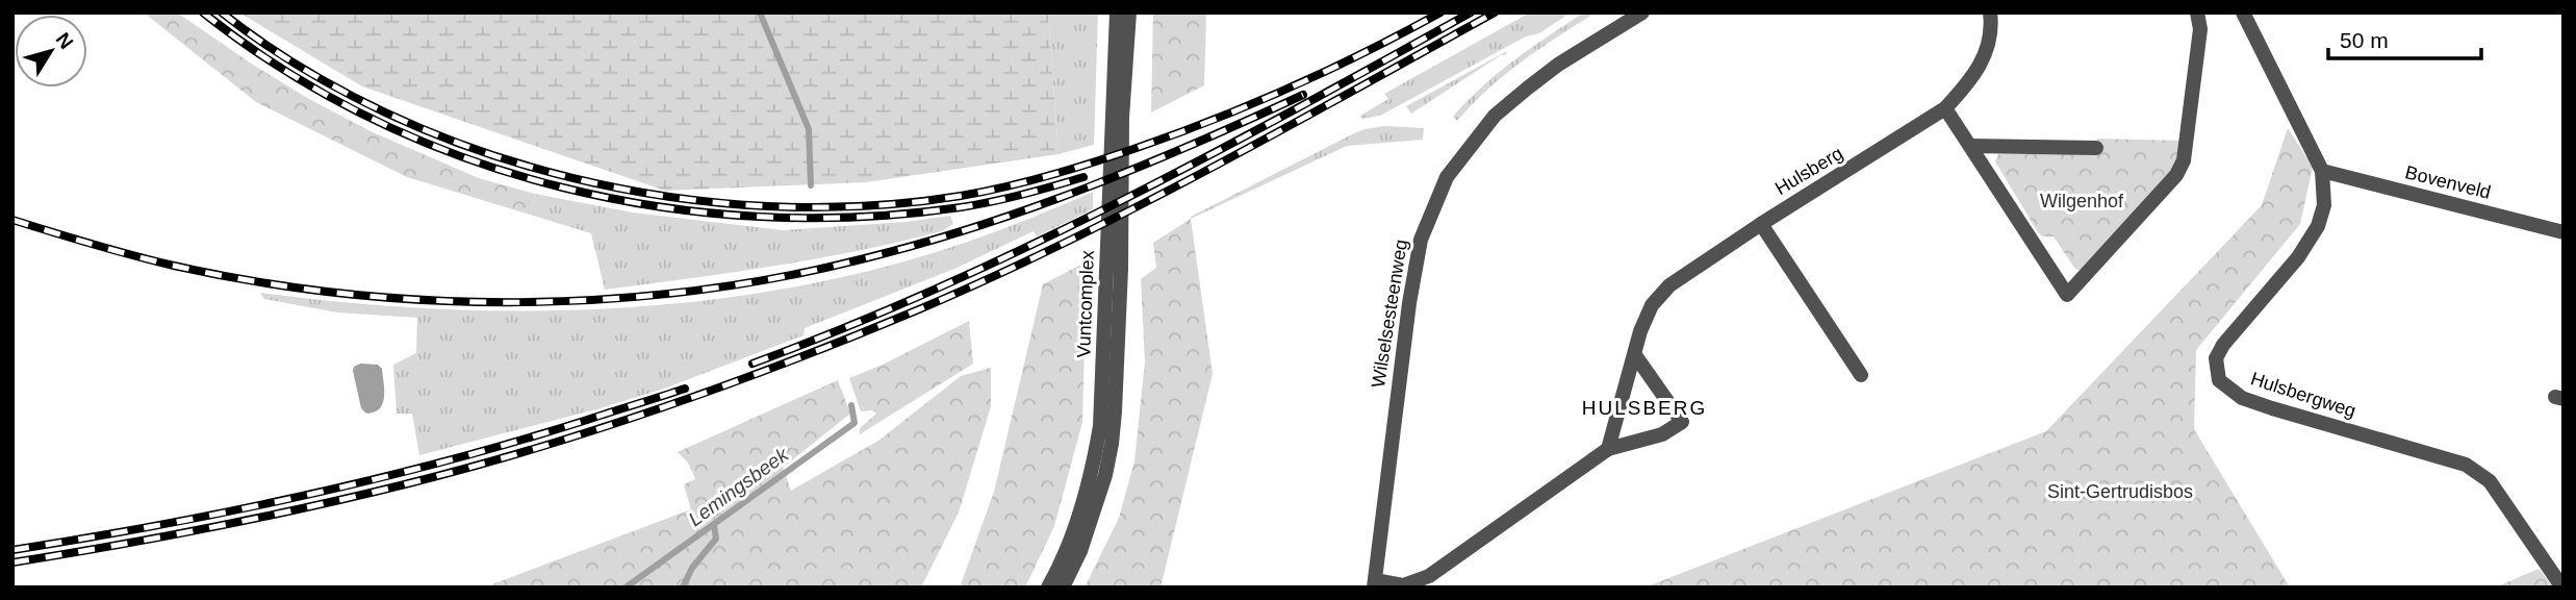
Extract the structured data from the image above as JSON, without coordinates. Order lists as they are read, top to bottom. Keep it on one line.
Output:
{"streets":{"street":["Hulsberg","Bovenveld","Vuntcomplex","Wilselsesteenweg","Hulsbergweg"]},"crossings":[["Bovenveld","Hulsbergweg"]],"districts":["HULSBERG"],"water":["Lemingsbeek"],"parks":["Wilgenhof","Sint-Gertrudisbos"],"scale_bar":"50 m","north":"top right"}
